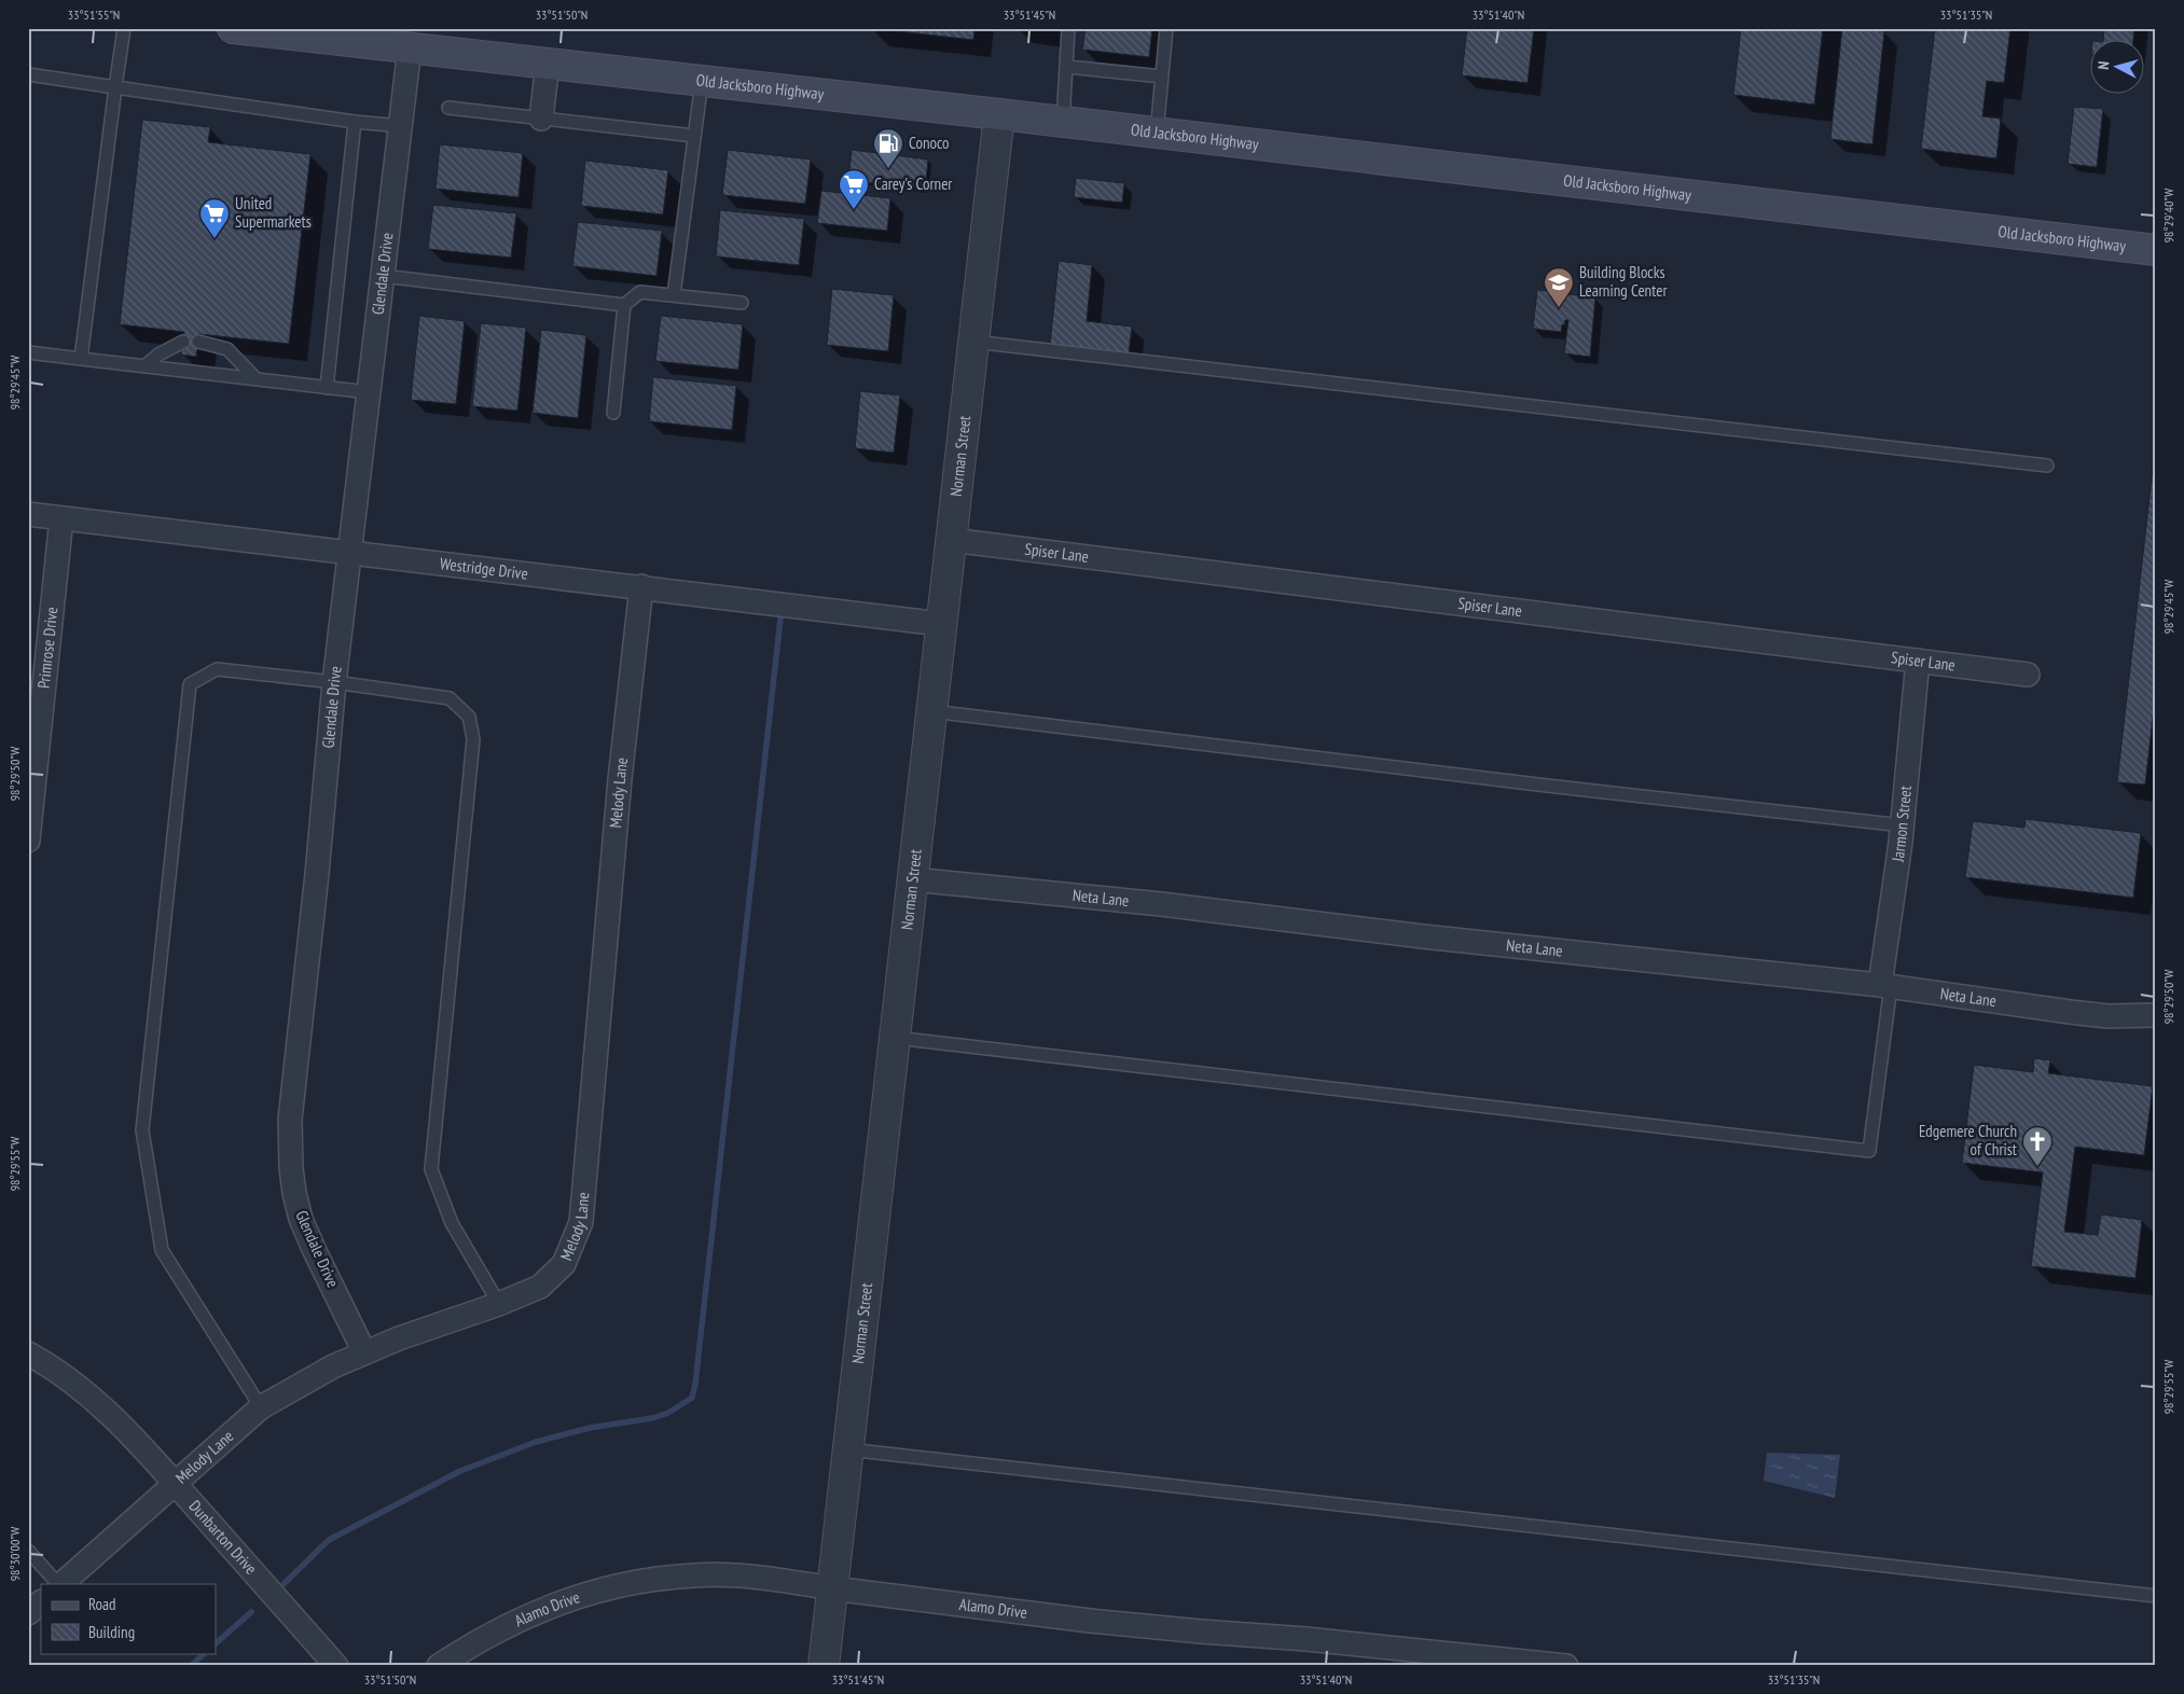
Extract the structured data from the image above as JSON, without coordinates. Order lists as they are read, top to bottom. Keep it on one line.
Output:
{"streets":{"main road":["Old Jacksboro Highway"],"street":["Glendale Drive","Norman Street","Spiser Lane","Westridge Drive","Primrose Drive","Melody Lane","Jarmon Street","Neta Lane","Dunbarton Drive","Alamo Drive"]},"crossings":[["Old Jacksboro Highway","Glendale Drive"],["Old Jacksboro Highway","Norman Street"],["Glendale Drive","Westridge Drive"],["Glendale Drive","Melody Lane"],["Norman Street","Spiser Lane"],["Norman Street","Westridge Drive"],["Norman Street","Neta Lane"],["Norman Street","Alamo Drive"],["Spiser Lane","Jarmon Street"],["Westridge Drive","Primrose Drive"],["Westridge Drive","Melody Lane"],["Melody Lane","Dunbarton Drive"],["Jarmon Street","Neta Lane"]],"places":{"fuel station":["Conoco"],"supermarket":["Carey's Corner","United Supermarkets"],"school or university":["Building Blocks Learning Center"],"church":["Edgemere Church of Christ"]},"legend":["Road","Building"],"north":"left","coordinates":["33°51'55\"N","33°51'50\"N","33°51'45\"N","33°51'40\"N","33°51'35\"N","98°29'40\"W","98°29'45\"W","98°29'50\"W","98°29'55\"W","98°30'00\"W"]}
